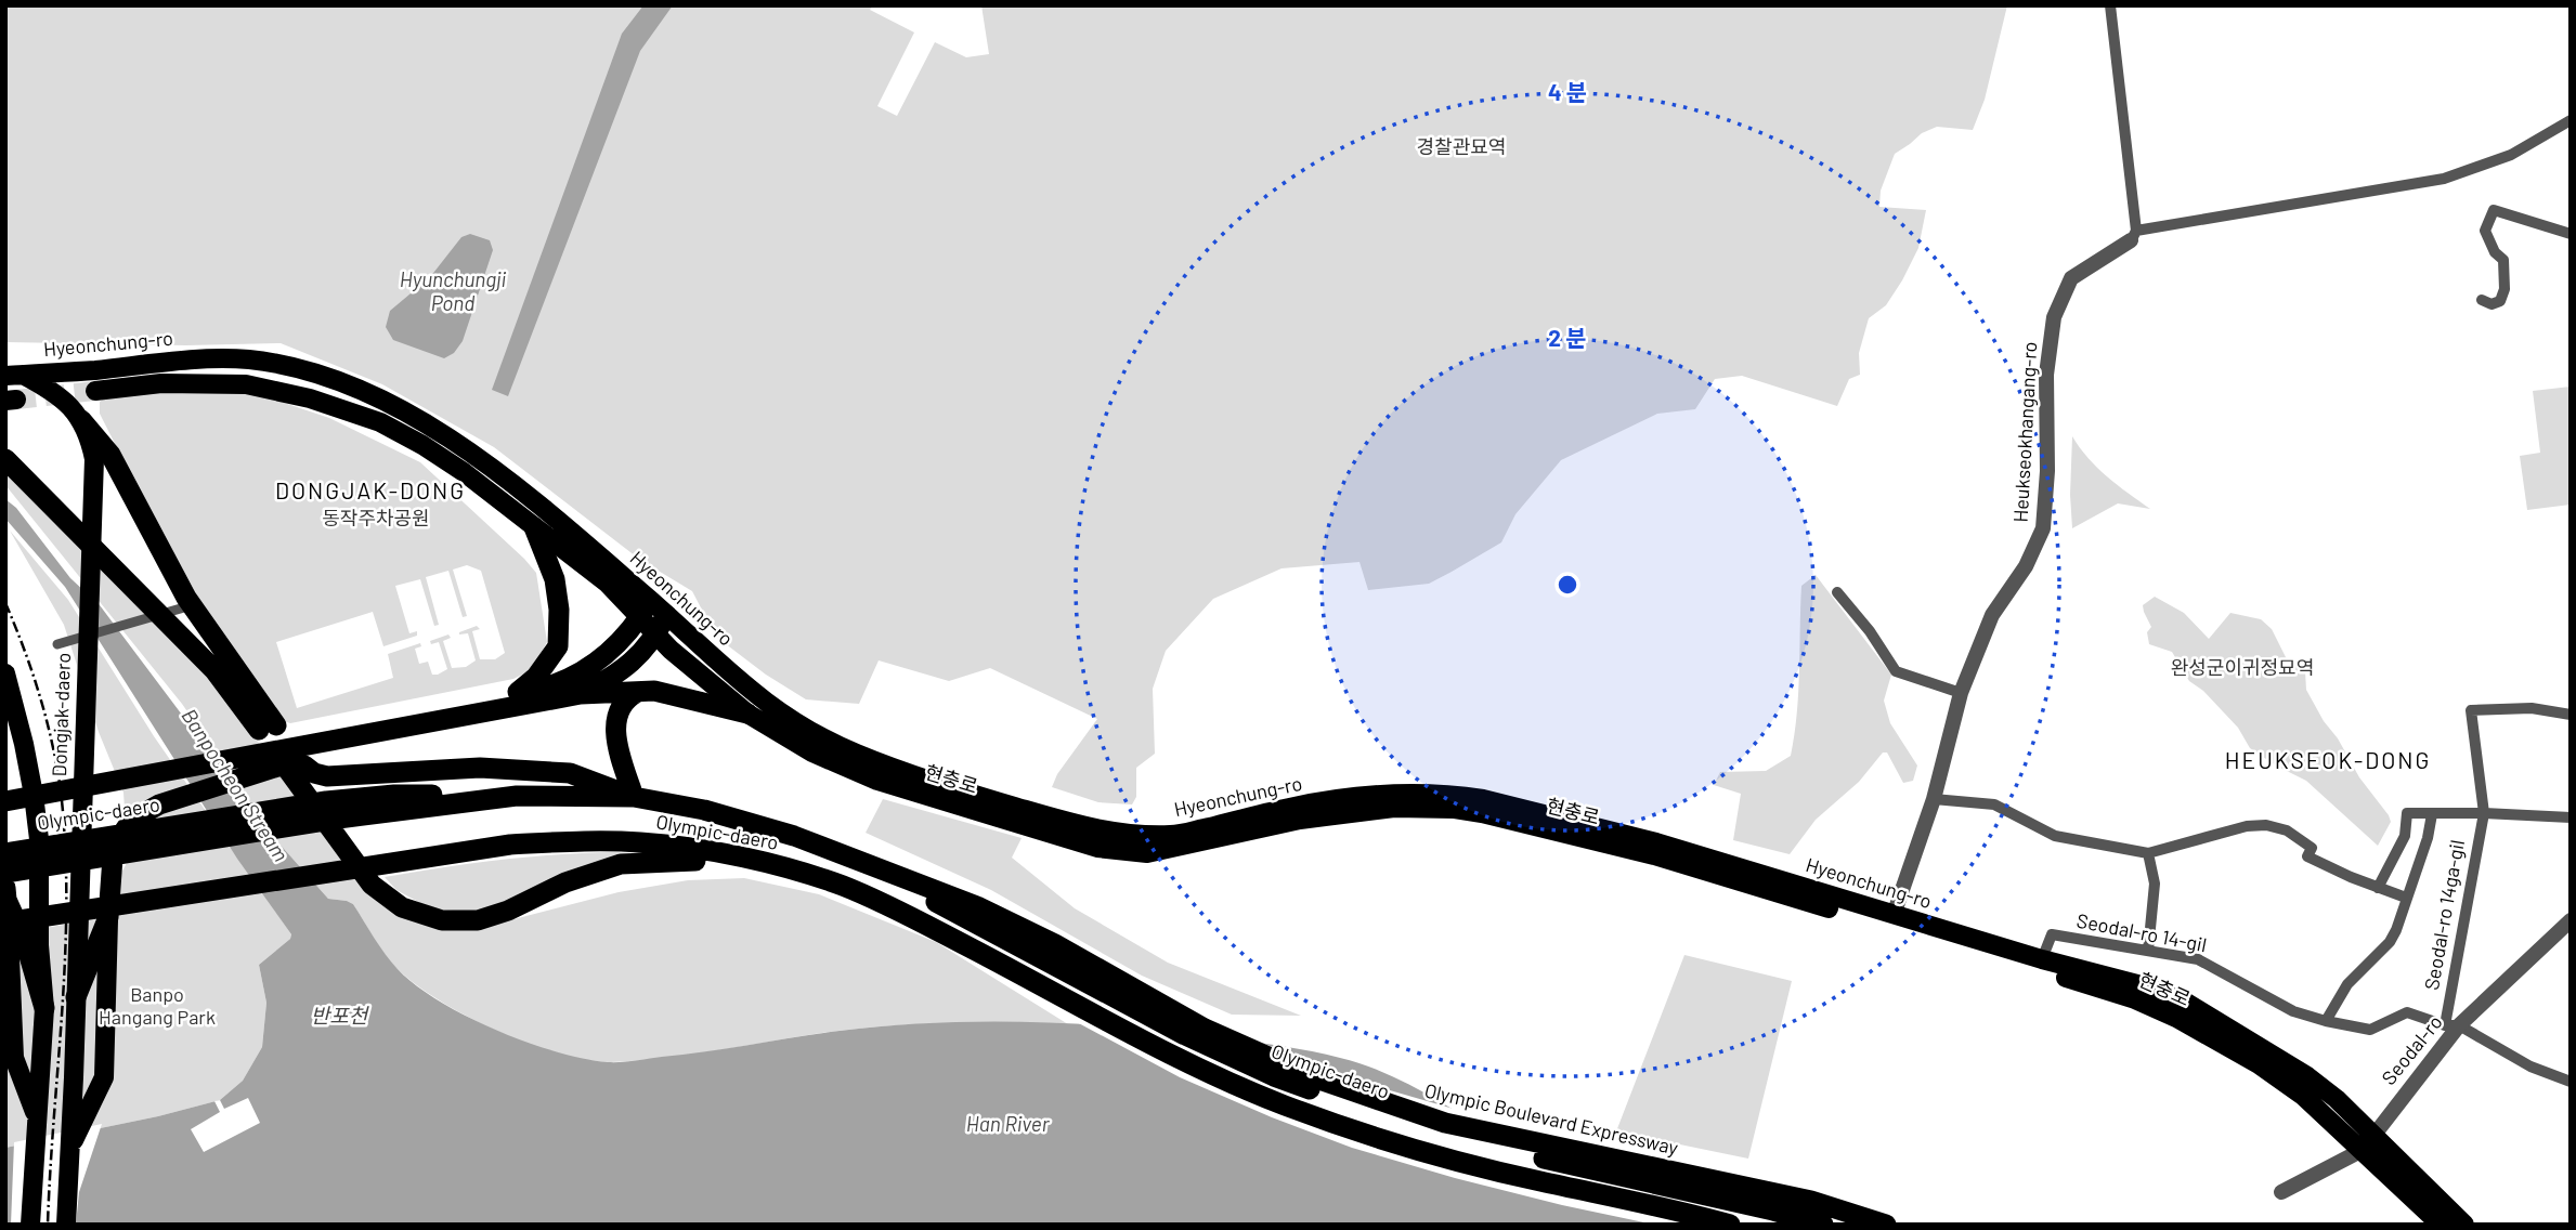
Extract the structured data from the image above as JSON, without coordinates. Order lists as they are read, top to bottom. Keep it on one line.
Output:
{"streets":{"highway":["Olympic-daero","Olympic Boulevard Expressway"],"main road":["Hyeonchung-ro","Dongjak-daero","현충로"],"street":["Heukseokhangang-ro","Seodal-ro 14ga-gil","Seodal-ro 14-gil","Seodal-ro"]},"crossings":[["Hyeonchung-ro","Heukseokhangang-ro"],["Hyeonchung-ro","Dongjak-daero"],["Hyeonchung-ro","현충로"],["Hyeonchung-ro","Seodal-ro 14-gil"],["Hyeonchung-ro","Seodal-ro"],["현충로","Seodal-ro"],["Olympic-daero","Olympic Boulevard Expressway"],["Seodal-ro 14ga-gil","Seodal-ro 14-gil"],["Seodal-ro 14ga-gil","Seodal-ro"],["Seodal-ro 14-gil","Seodal-ro"]],"districts":["DONGJAK-DONG","HEUKSEOK-DONG"],"water":["Hyunchungji Pond","Banpocheon Stream","반포천","Han River"],"parks":["경찰관묘역","동작주차공원","완성군이귀정묘역","Banpo Hangang Park"],"rings":["4 분","2 분"]}
